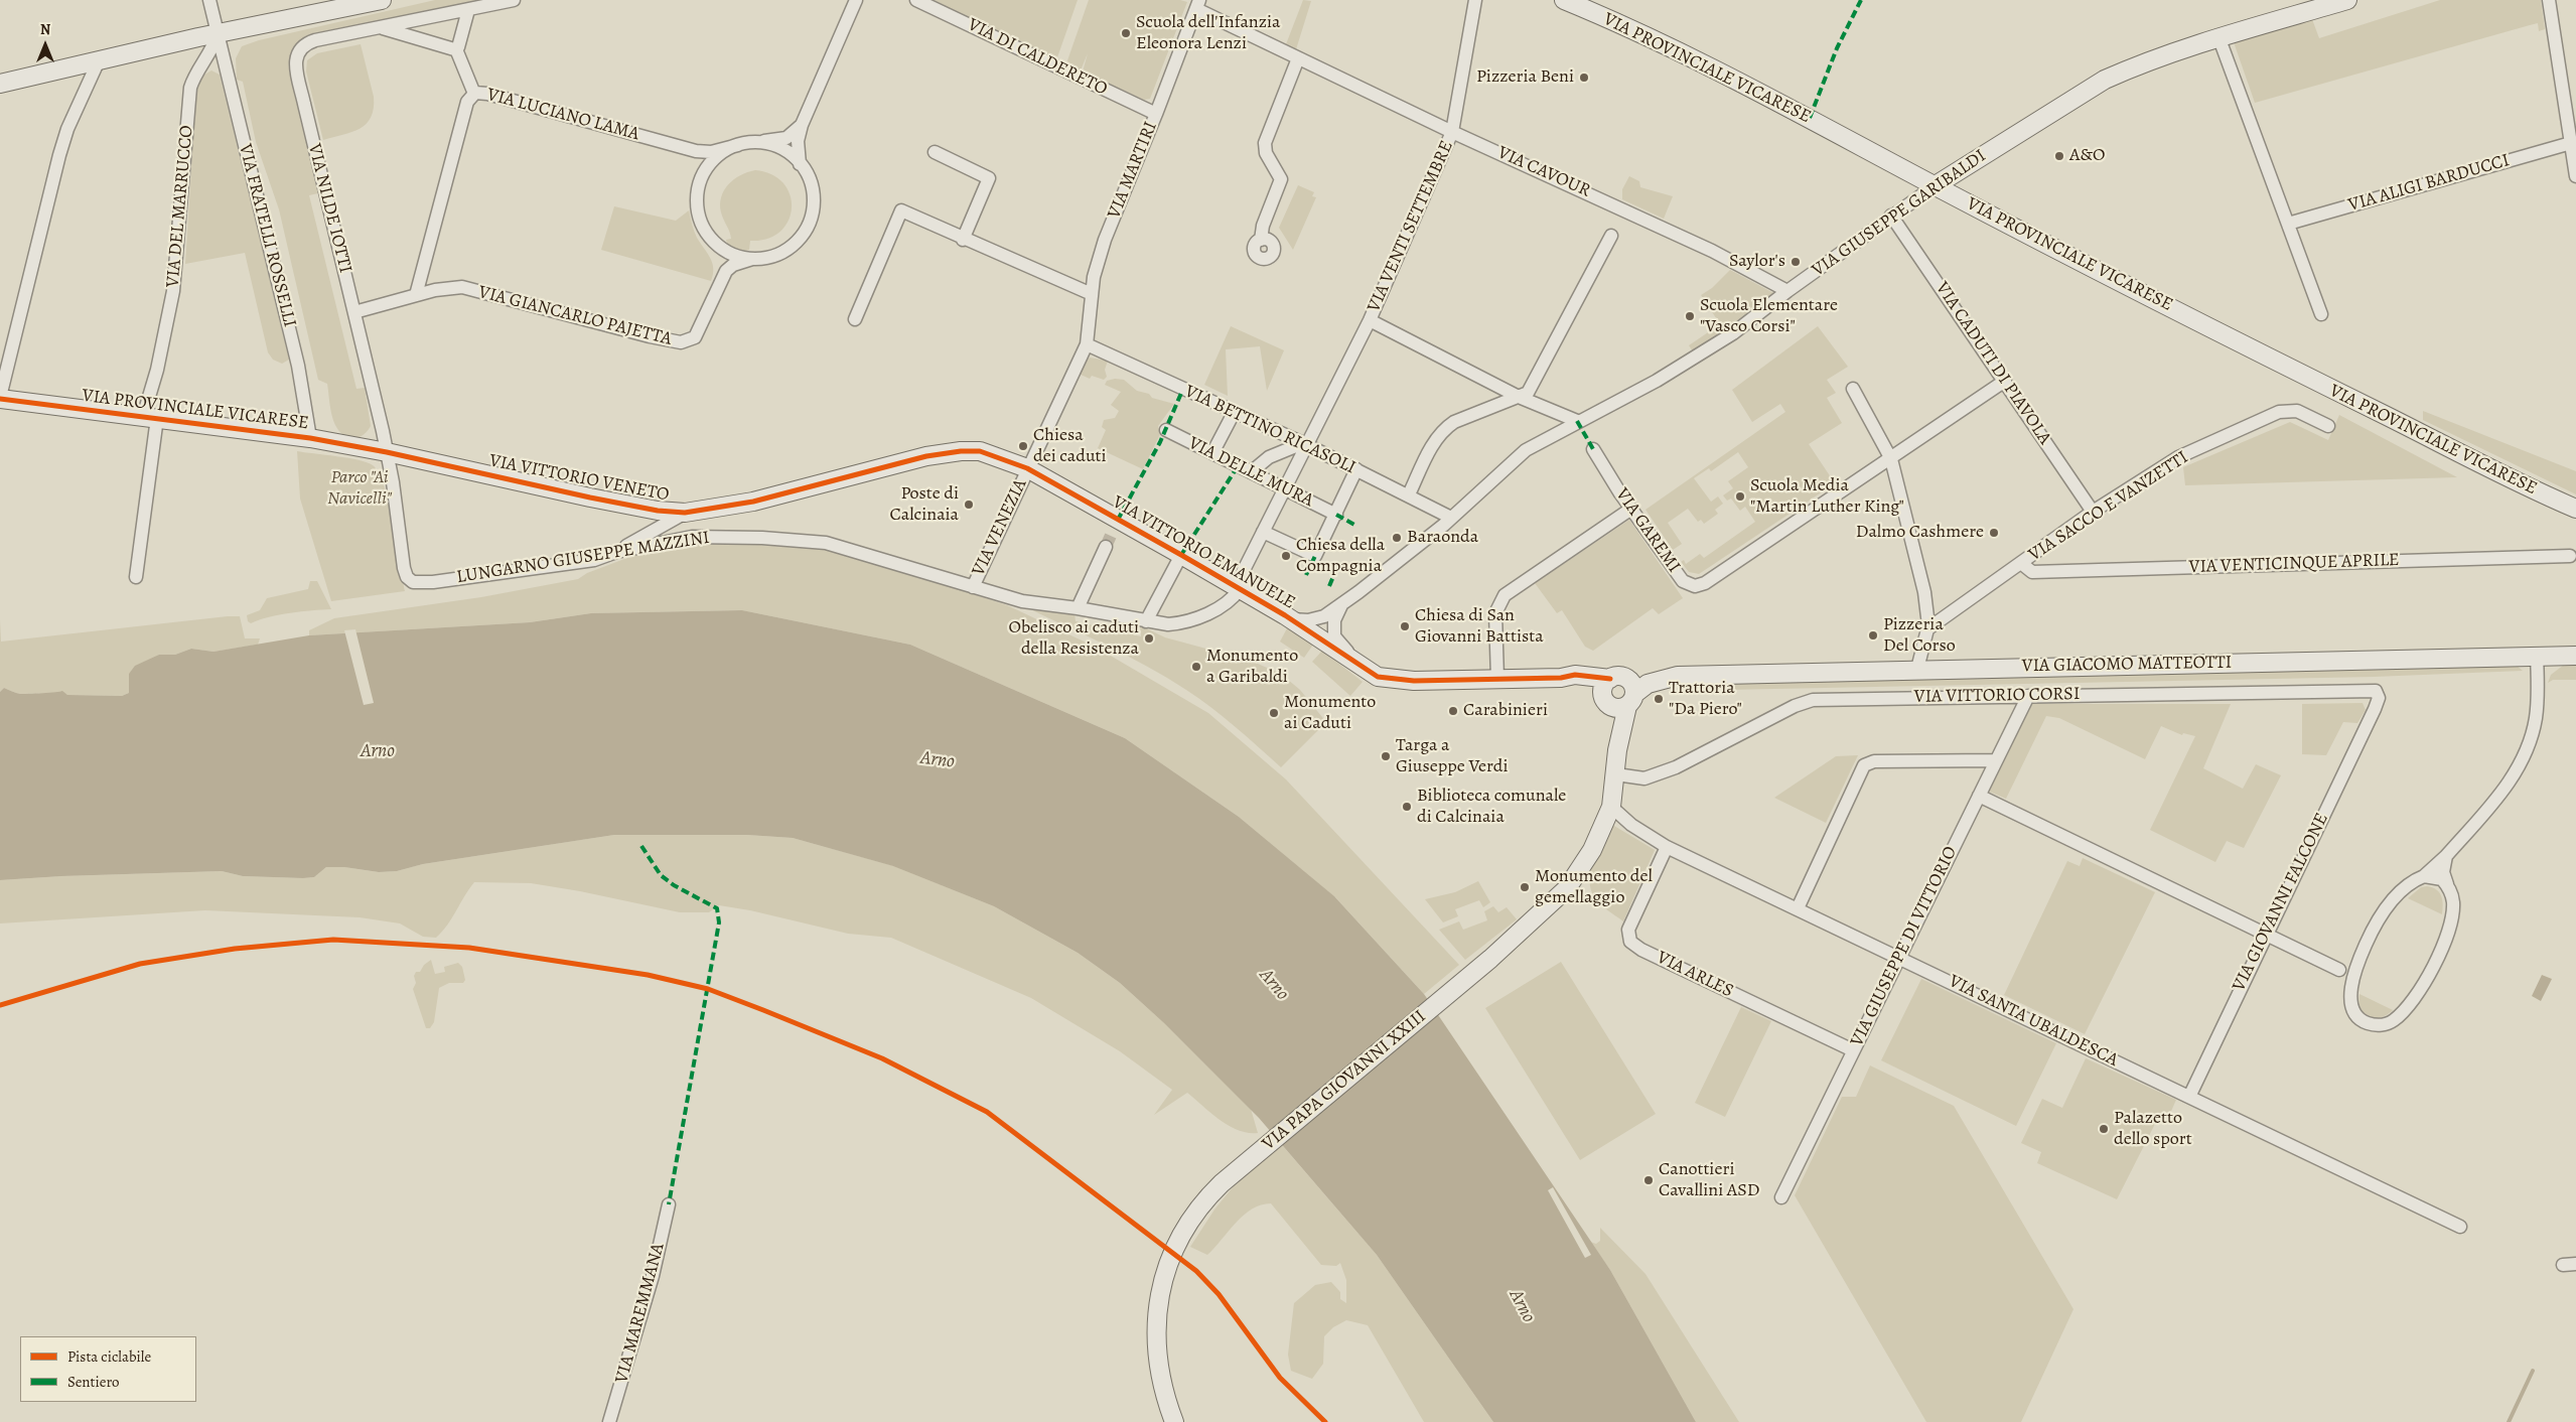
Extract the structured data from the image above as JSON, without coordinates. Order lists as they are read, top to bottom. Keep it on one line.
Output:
{"streets":{"main road":["VIA PROVINCIALE VICARESE","VIA GIUSEPPE GARIBALDI","VIA VITTORIO VENETO","VIA VITTORIO EMANUELE","VIA GIACOMO MATTEOTTI","VIA PAPA GIOVANNI XXIII"],"street":["VIA DI CALDERETO","VIA LUCIANO LAMA","VIA MARTIRI","VIA CAVOUR","VIA ALIGI BARDUCCI","VIA DEL MARRUCCO","VIA NILDE IOTTI","VIA VENTI SETTEMBRE","VIA FRATELLI ROSSELLI","VIA GIANCARLO PAJETTA","VIA CADUTI DI PIAVOLA","VIA BETTINO RICASOLI","VIA DELLE MURA","VIA SACCO E VANZETTI","VIA VENEZIA","VIA GAREMI","LUNGARNO GIUSEPPE MAZZINI","VIA VENTICINQUE APRILE","VIA VITTORIO CORSI","VIA GIOVANNI FALCONE","VIA GIUSEPPE DI VITTORIO","VIA ARLES","VIA SANTA UBALDESCA","VIA MAREMMANA"]},"crossings":[["VIA DI CALDERETO","VIA MARTIRI"],["VIA PROVINCIALE VICARESE","VIA DEL MARRUCCO"],["VIA PROVINCIALE VICARESE","VIA NILDE IOTTI"],["VIA PROVINCIALE VICARESE","VIA GIUSEPPE GARIBALDI"],["VIA PROVINCIALE VICARESE","VIA FRATELLI ROSSELLI"],["VIA PROVINCIALE VICARESE","VIA VITTORIO VENETO"],["VIA PROVINCIALE VICARESE","LUNGARNO GIUSEPPE MAZZINI"],["VIA LUCIANO LAMA","VIA GIANCARLO PAJETTA"],["VIA MARTIRI","VIA CAVOUR"],["VIA MARTIRI","VIA BETTINO RICASOLI"],["VIA MARTIRI","VIA VENEZIA"],["VIA CAVOUR","VIA GIUSEPPE GARIBALDI"],["VIA CAVOUR","VIA VENTI SETTEMBRE"],["VIA DEL MARRUCCO","VIA FRATELLI ROSSELLI"],["VIA NILDE IOTTI","VIA GIANCARLO PAJETTA"],["VIA NILDE IOTTI","VIA VITTORIO VENETO"],["VIA NILDE IOTTI","LUNGARNO GIUSEPPE MAZZINI"],["VIA GIUSEPPE GARIBALDI","VIA VENTI SETTEMBRE"],["VIA GIUSEPPE GARIBALDI","VIA CADUTI DI PIAVOLA"],["VIA GIUSEPPE GARIBALDI","VIA BETTINO RICASOLI"],["VIA GIUSEPPE GARIBALDI","VIA VITTORIO EMANUELE"],["VIA VENTI SETTEMBRE","VIA BETTINO RICASOLI"],["VIA VENTI SETTEMBRE","VIA DELLE MURA"],["VIA VENTI SETTEMBRE","VIA VITTORIO EMANUELE"],["VIA VENTI SETTEMBRE","LUNGARNO GIUSEPPE MAZZINI"],["VIA CADUTI DI PIAVOLA","VIA SACCO E VANZETTI"],["VIA BETTINO RICASOLI","VIA VENEZIA"],["VIA VITTORIO VENETO","VIA VENEZIA"],["VIA VITTORIO VENETO","VIA VITTORIO EMANUELE"],["VIA VITTORIO VENETO","LUNGARNO GIUSEPPE MAZZINI"],["VIA SACCO E VANZETTI","VIA VENTICINQUE APRILE"],["VIA VENEZIA","VIA VITTORIO EMANUELE"],["VIA VENEZIA","LUNGARNO GIUSEPPE MAZZINI"],["VIA VITTORIO EMANUELE","LUNGARNO GIUSEPPE MAZZINI"],["VIA VITTORIO CORSI","VIA GIOVANNI FALCONE"],["VIA VITTORIO CORSI","VIA GIUSEPPE DI VITTORIO"],["VIA VITTORIO CORSI","VIA PAPA GIOVANNI XXIII"],["VIA GIOVANNI FALCONE","VIA SANTA UBALDESCA"],["VIA GIUSEPPE DI VITTORIO","VIA ARLES"],["VIA GIUSEPPE DI VITTORIO","VIA SANTA UBALDESCA"],["VIA ARLES","VIA SANTA UBALDESCA"],["VIA SANTA UBALDESCA","VIA PAPA GIOVANNI XXIII"]],"water":["Arno"],"parks":["Parco \"Ai Navicelli\""],"places":["Scuola dell'Infanzia Eleonora Lenzi","Pizzeria Beni","A&O","Saylor's","Scuola Elementare \"Vasco Corsi\"","Chiesa dei caduti","Scuola Media \"Martin Luther King\"","Poste di Calcinaia","Dalmo Cashmere","Baraonda","Chiesa della Compagnia","Chiesa di San Giovanni Battista","Pizzeria Del Corso","Obelisco ai caduti della Resistenza","Monumento a Garibaldi","Trattoria \"Da Piero\"","Carabinieri","Monumento ai Caduti","Targa a Giuseppe Verdi","Biblioteca comunale di Calcinaia","Monumento del gemellaggio","Palazetto dello sport","Canottieri Cavallini ASD"],"legend":["Pista ciclabile","Sentiero"],"north":"top"}
